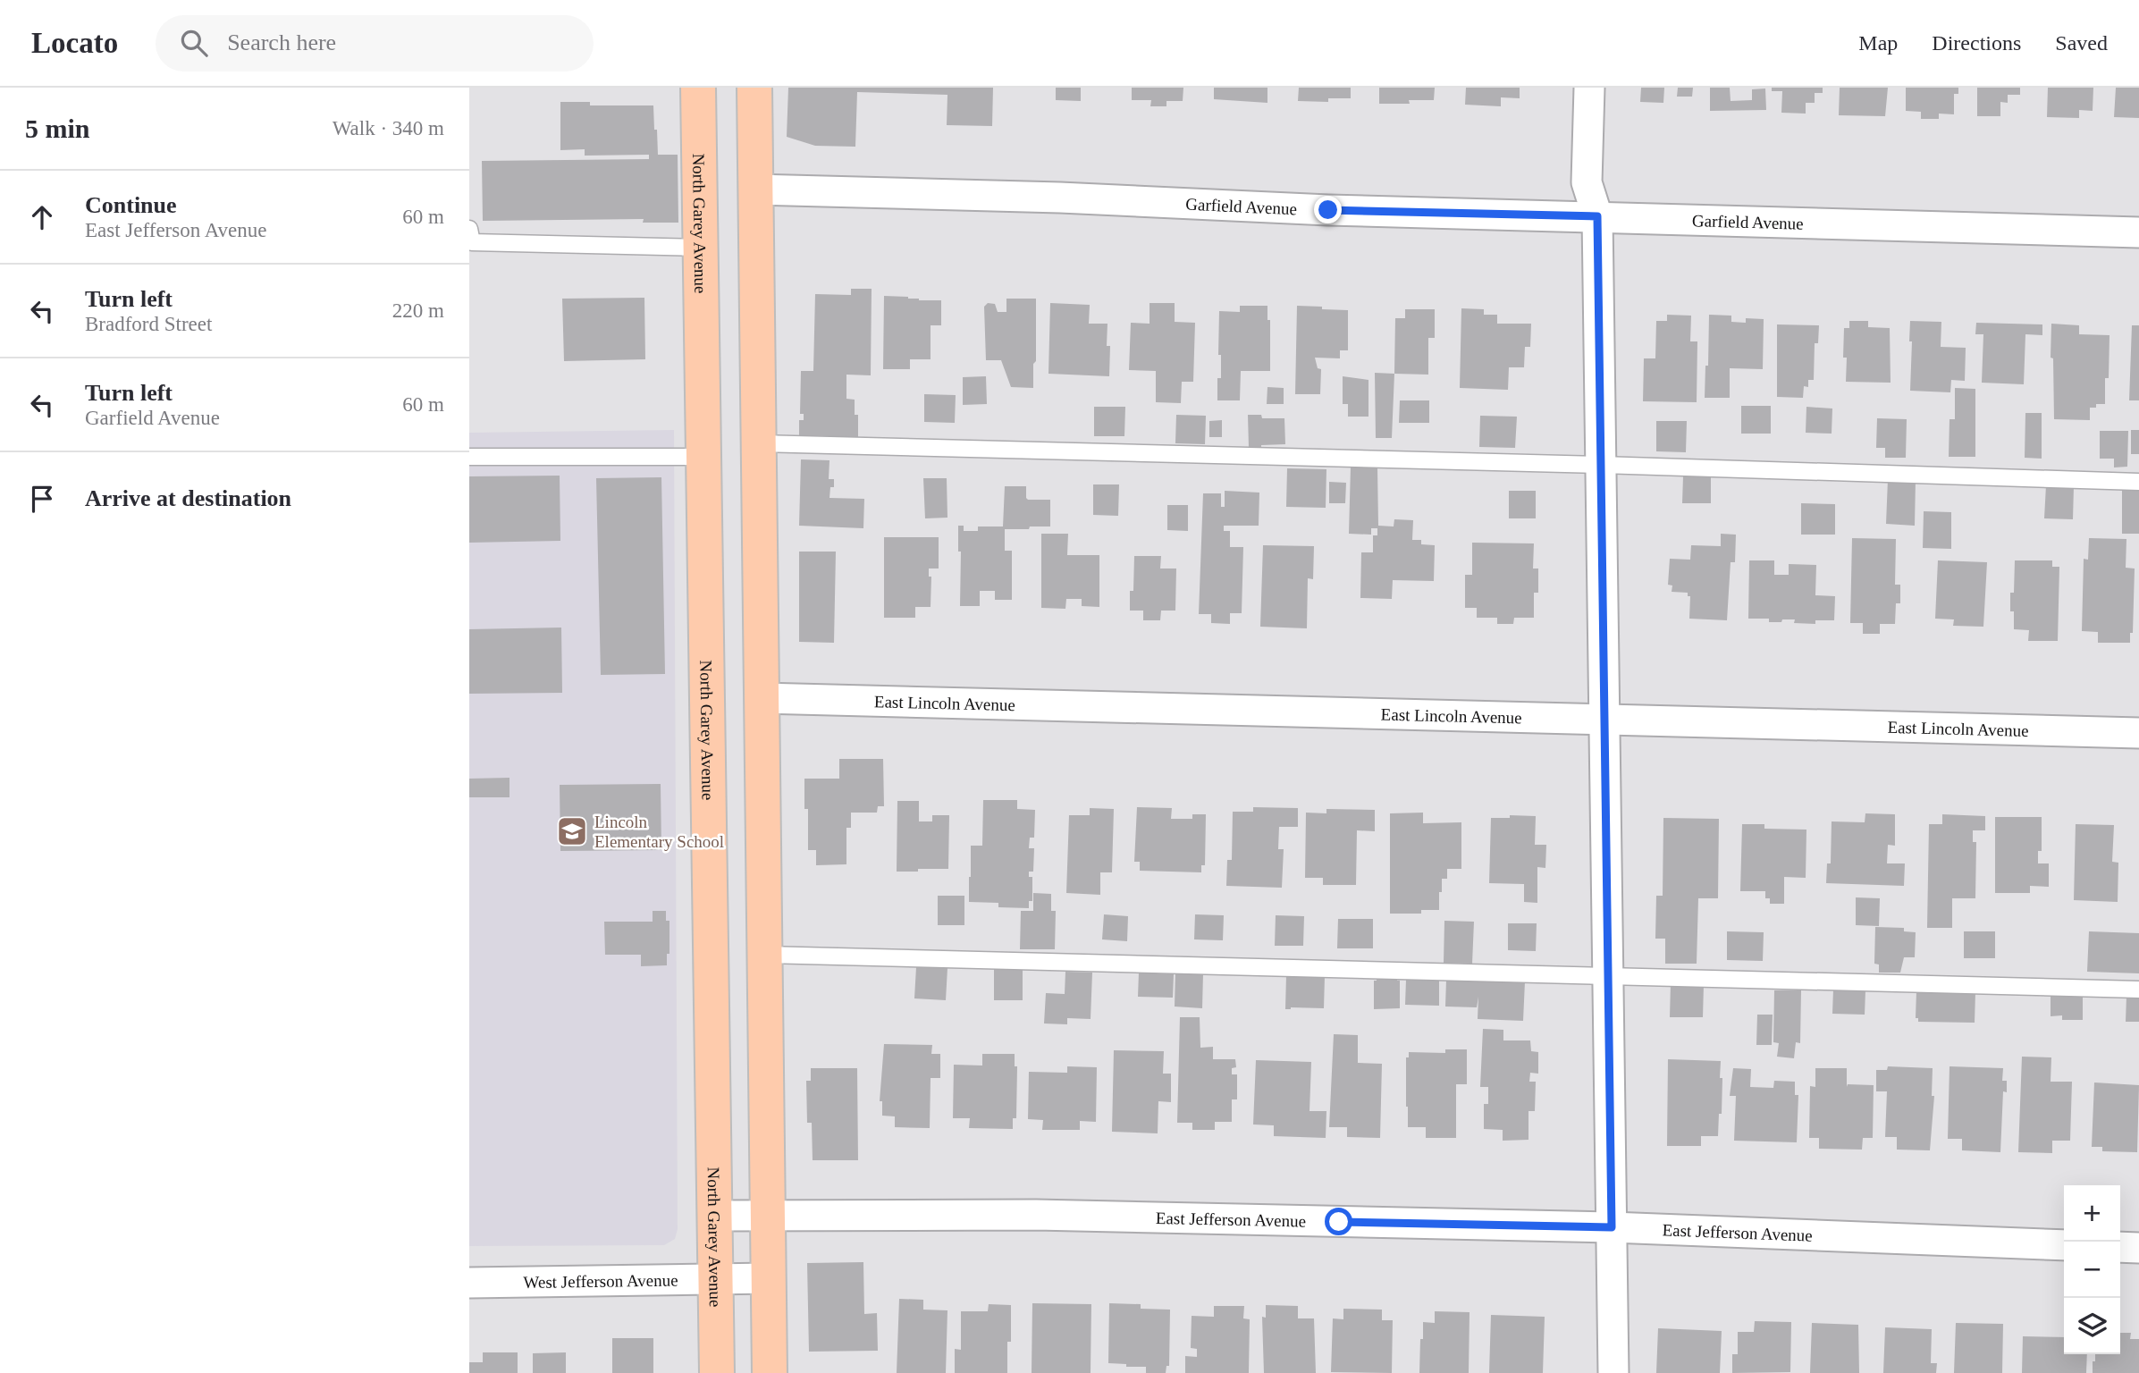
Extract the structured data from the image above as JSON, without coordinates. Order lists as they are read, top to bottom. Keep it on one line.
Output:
{"streets":{"main road":["North Garey Avenue"],"street":["Garfield Avenue","East Lincoln Avenue","East Jefferson Avenue","West Jefferson Avenue"]},"crossings":[["North Garey Avenue","East Jefferson Avenue"],["North Garey Avenue","West Jefferson Avenue"]],"places":{"school or university":["Lincoln Elementary School"]},"page":{"header":"Locato","search":"Search here","nav":["Map","Directions","Saved"],"heading":["5 min","Walk · 340 m"],"list":[["Continue","East Jefferson Avenue","60 m"],["Turn left","Bradford Street","220 m"],["Turn left","Garfield Avenue","60 m"],"Arrive at destination"],"map_buttons":["+","−"]}}
